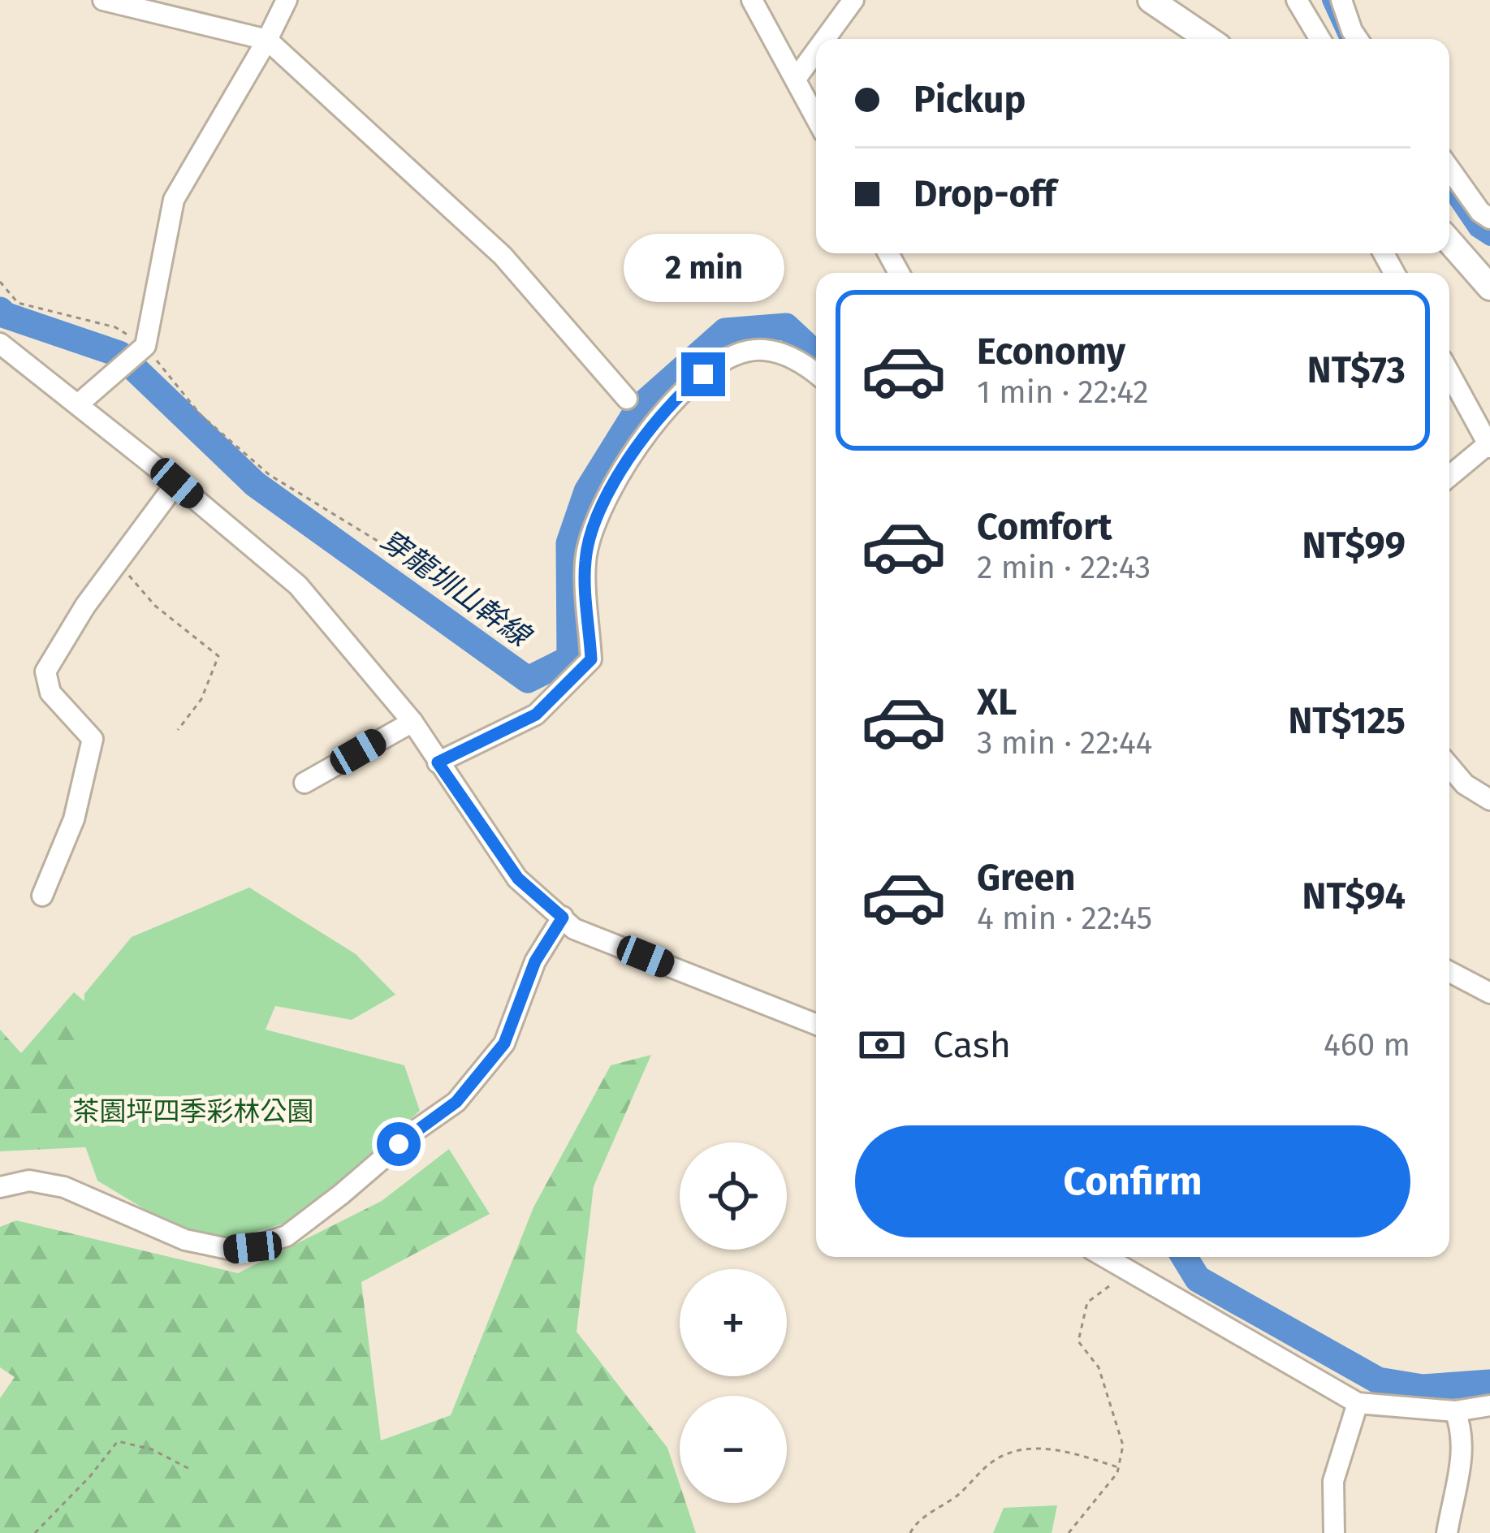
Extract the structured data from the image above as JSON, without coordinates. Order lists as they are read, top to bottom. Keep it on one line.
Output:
{"water":["穿龍圳山幹線"],"parks":["茶園坪四季彩林公園"],"page":{"banner":["Pickup","Drop-off"],"bubble":"2 min","list":[{"name":"Economy","note":"1 min · 22:42","value":"NT$73"},{"name":"Comfort","note":"2 min · 22:43","value":"NT$99"},{"name":"XL","note":"3 min · 22:44","value":"NT$125"},{"name":"Green","note":"4 min · 22:45","value":"NT$94"}],"pay":["Cash","460 m"],"buttons":"Confirm","map_buttons":["+","−"]}}
